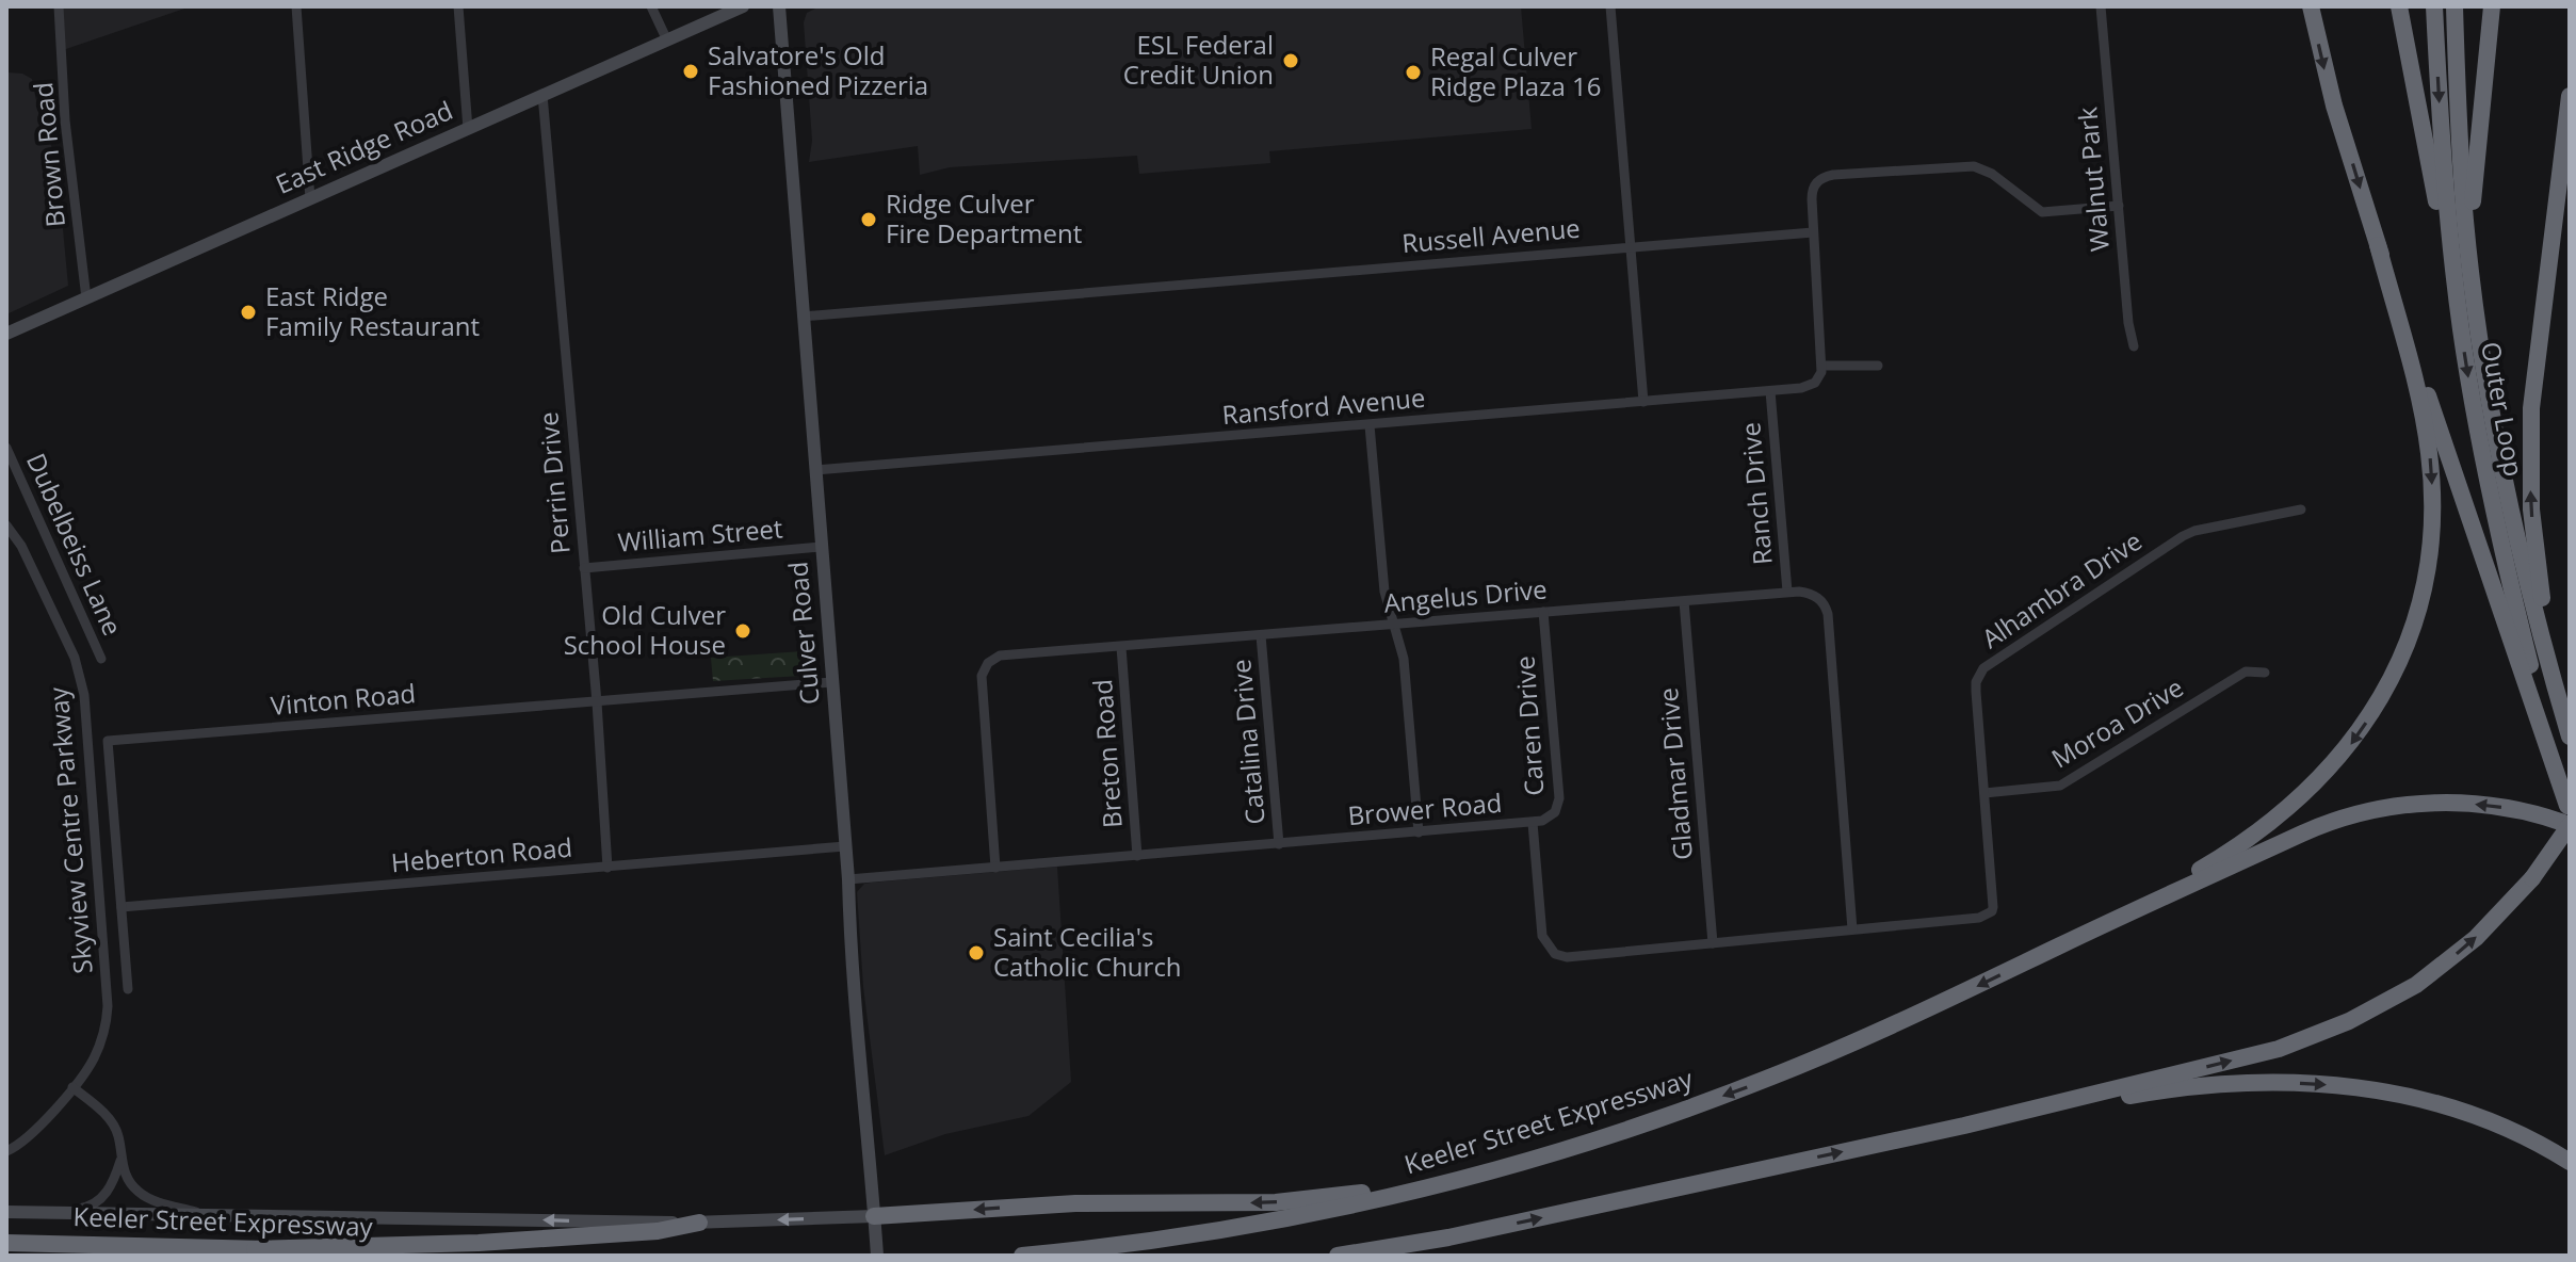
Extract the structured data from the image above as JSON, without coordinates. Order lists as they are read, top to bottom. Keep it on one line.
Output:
{"streets":{"highway":["Outer Loop","Keeler Street Expressway"],"main road":["East Ridge Road","Culver Road"],"street":["Brown Road","Walnut Park","Russell Avenue","Ransford Avenue","Perrin Drive","Ranch Drive","William Street","Dubelbeiss Lane","Alhambra Drive","Angelus Drive","Vinton Road","Moroa Drive","Caren Drive","Catalina Drive","Breton Road","Gladmar Drive","Brower Road","Skyview Centre Parkway","Heberton Road"]},"crossings":[["East Ridge Road","Brown Road"],["East Ridge Road","Perrin Drive"],["Russell Avenue","Culver Road"],["Ransford Avenue","Ranch Drive"],["Ransford Avenue","Culver Road"],["Perrin Drive","William Street"],["Perrin Drive","Vinton Road"],["Perrin Drive","Heberton Road"],["Ranch Drive","Angelus Drive"],["William Street","Culver Road"],["Alhambra Drive","Moroa Drive"],["Alhambra Drive","Brower Road"],["Angelus Drive","Caren Drive"],["Angelus Drive","Catalina Drive"],["Angelus Drive","Breton Road"],["Angelus Drive","Gladmar Drive"],["Angelus Drive","Brower Road"],["Culver Road","Vinton Road"],["Culver Road","Brower Road"],["Culver Road","Heberton Road"],["Vinton Road","Heberton Road"],["Caren Drive","Brower Road"],["Catalina Drive","Brower Road"],["Breton Road","Brower Road"],["Gladmar Drive","Brower Road"]],"places":["ESL Federal Credit Union","Salvatore's Old Fashioned Pizzeria","Regal Culver Ridge Plaza 16","Ridge Culver Fire Department","East Ridge Family Restaurant","Old Culver School House","Saint Cecilia's Catholic Church"]}
